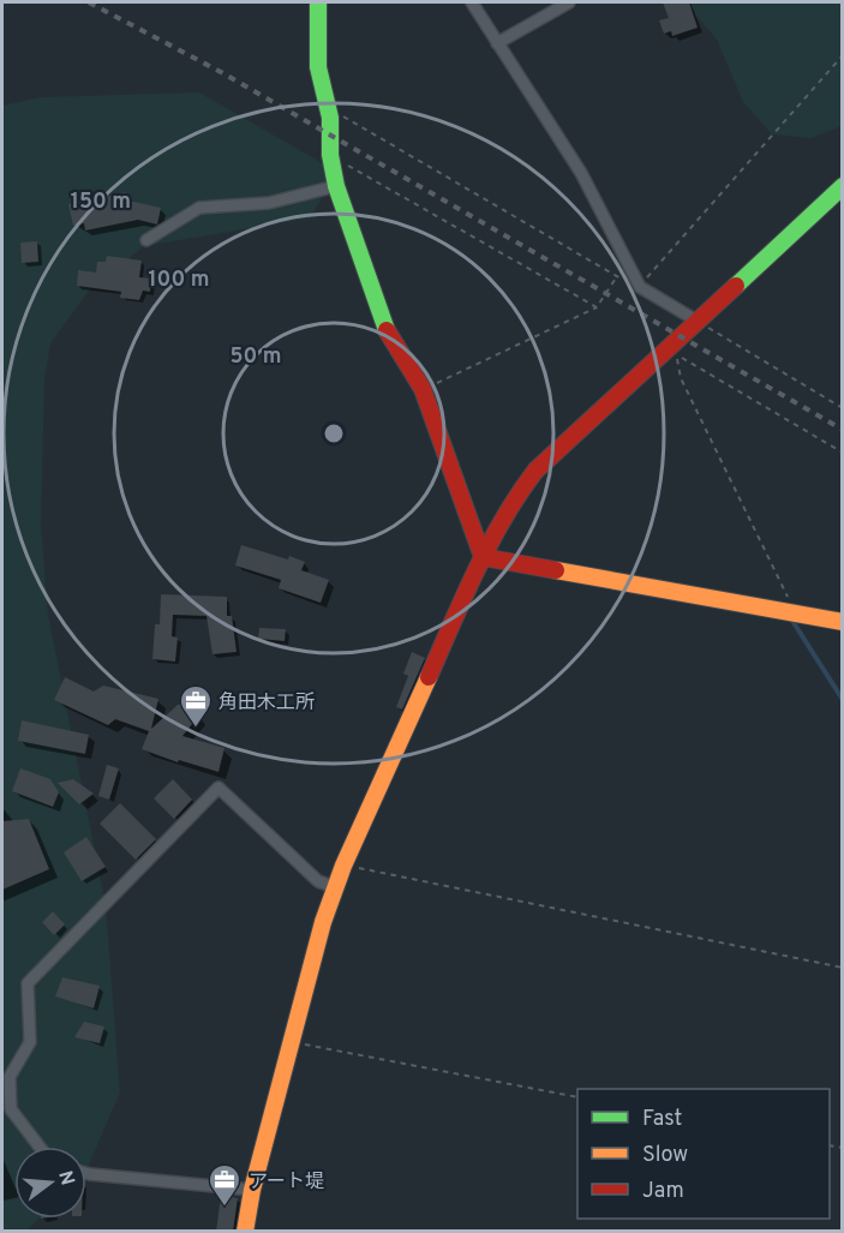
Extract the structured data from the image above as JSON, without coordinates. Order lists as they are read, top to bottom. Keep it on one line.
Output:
{"places":{"office":["角田木工所","アート堤"]},"legend":["Fast","Slow","Jam"],"north":"right","rings":["150 m","100 m","50 m"]}
